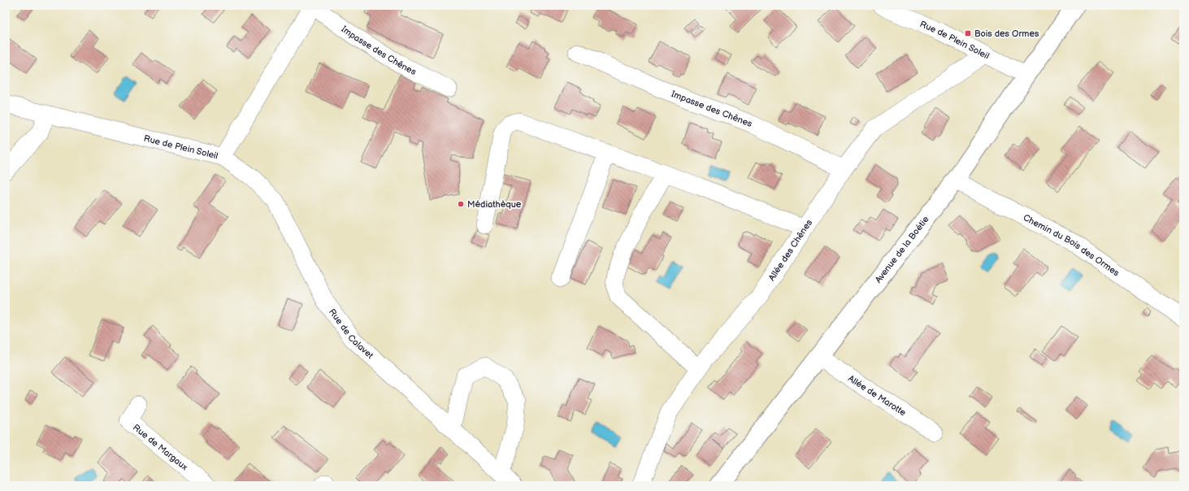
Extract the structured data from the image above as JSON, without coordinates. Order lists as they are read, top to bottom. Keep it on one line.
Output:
{"streets":{"main road":["Avenue de la Boétie"],"street":["Rue de Plein Soleil","Impasse des Chênes","Chemin du Bois des Ormes","Allée des Chênes","Rue de Calavet","Allée de Marotte","Rue de Margaux"]},"crossings":[["Rue de Plein Soleil","Impasse des Chênes"],["Rue de Plein Soleil","Avenue de la Boétie"],["Rue de Plein Soleil","Allée des Chênes"],["Rue de Plein Soleil","Rue de Calavet"],["Impasse des Chênes","Allée des Chênes"],["Chemin du Bois des Ormes","Avenue de la Boétie"],["Avenue de la Boétie","Allée de Marotte"]],"places":{"transit":["Bois des Ormes"],"other":["Médiathèque"]}}
